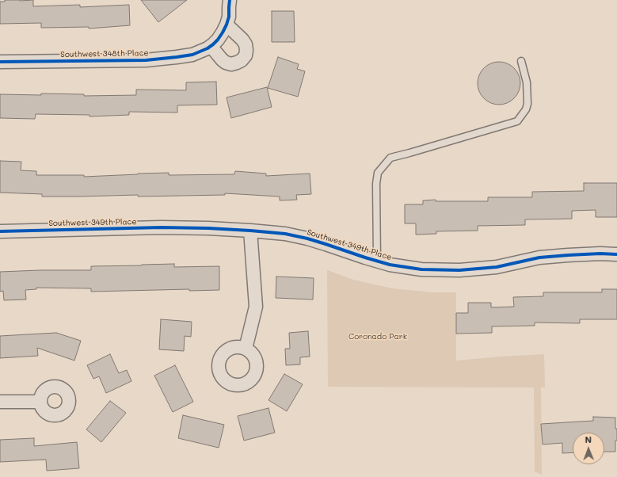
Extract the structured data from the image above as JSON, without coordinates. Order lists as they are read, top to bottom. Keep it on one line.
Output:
{"streets":{"street":["Southwest 348th Place","Southwest 349th Place"]},"parks":["Coronado Park"],"north":"top"}
